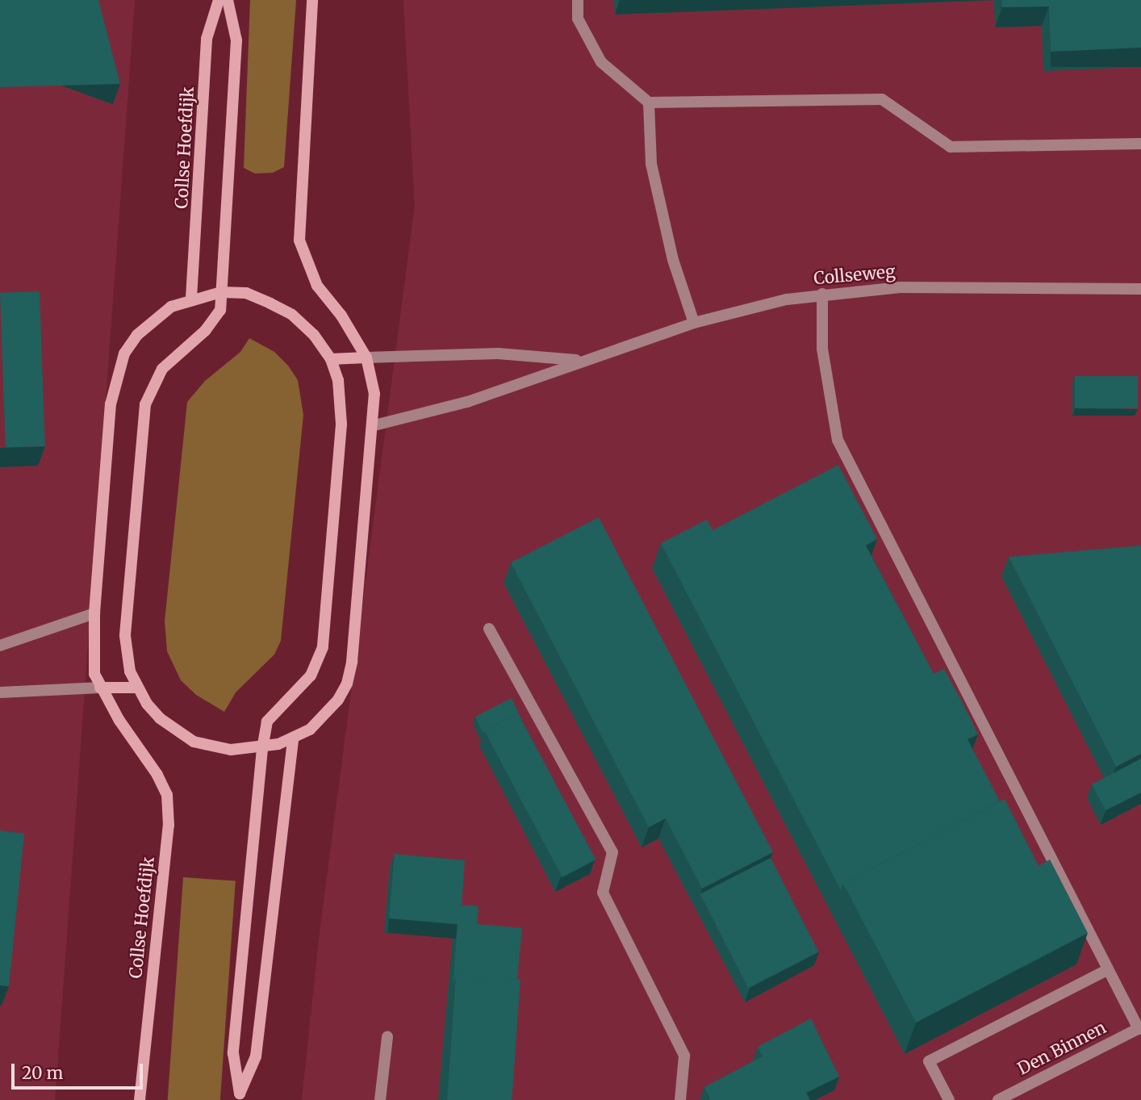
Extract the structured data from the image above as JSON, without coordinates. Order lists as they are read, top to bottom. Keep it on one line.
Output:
{"streets":{"main road":["Collse Hoefdijk"],"street":["Collseweg","Den Binnen"]},"scale_bar":"20 m"}
